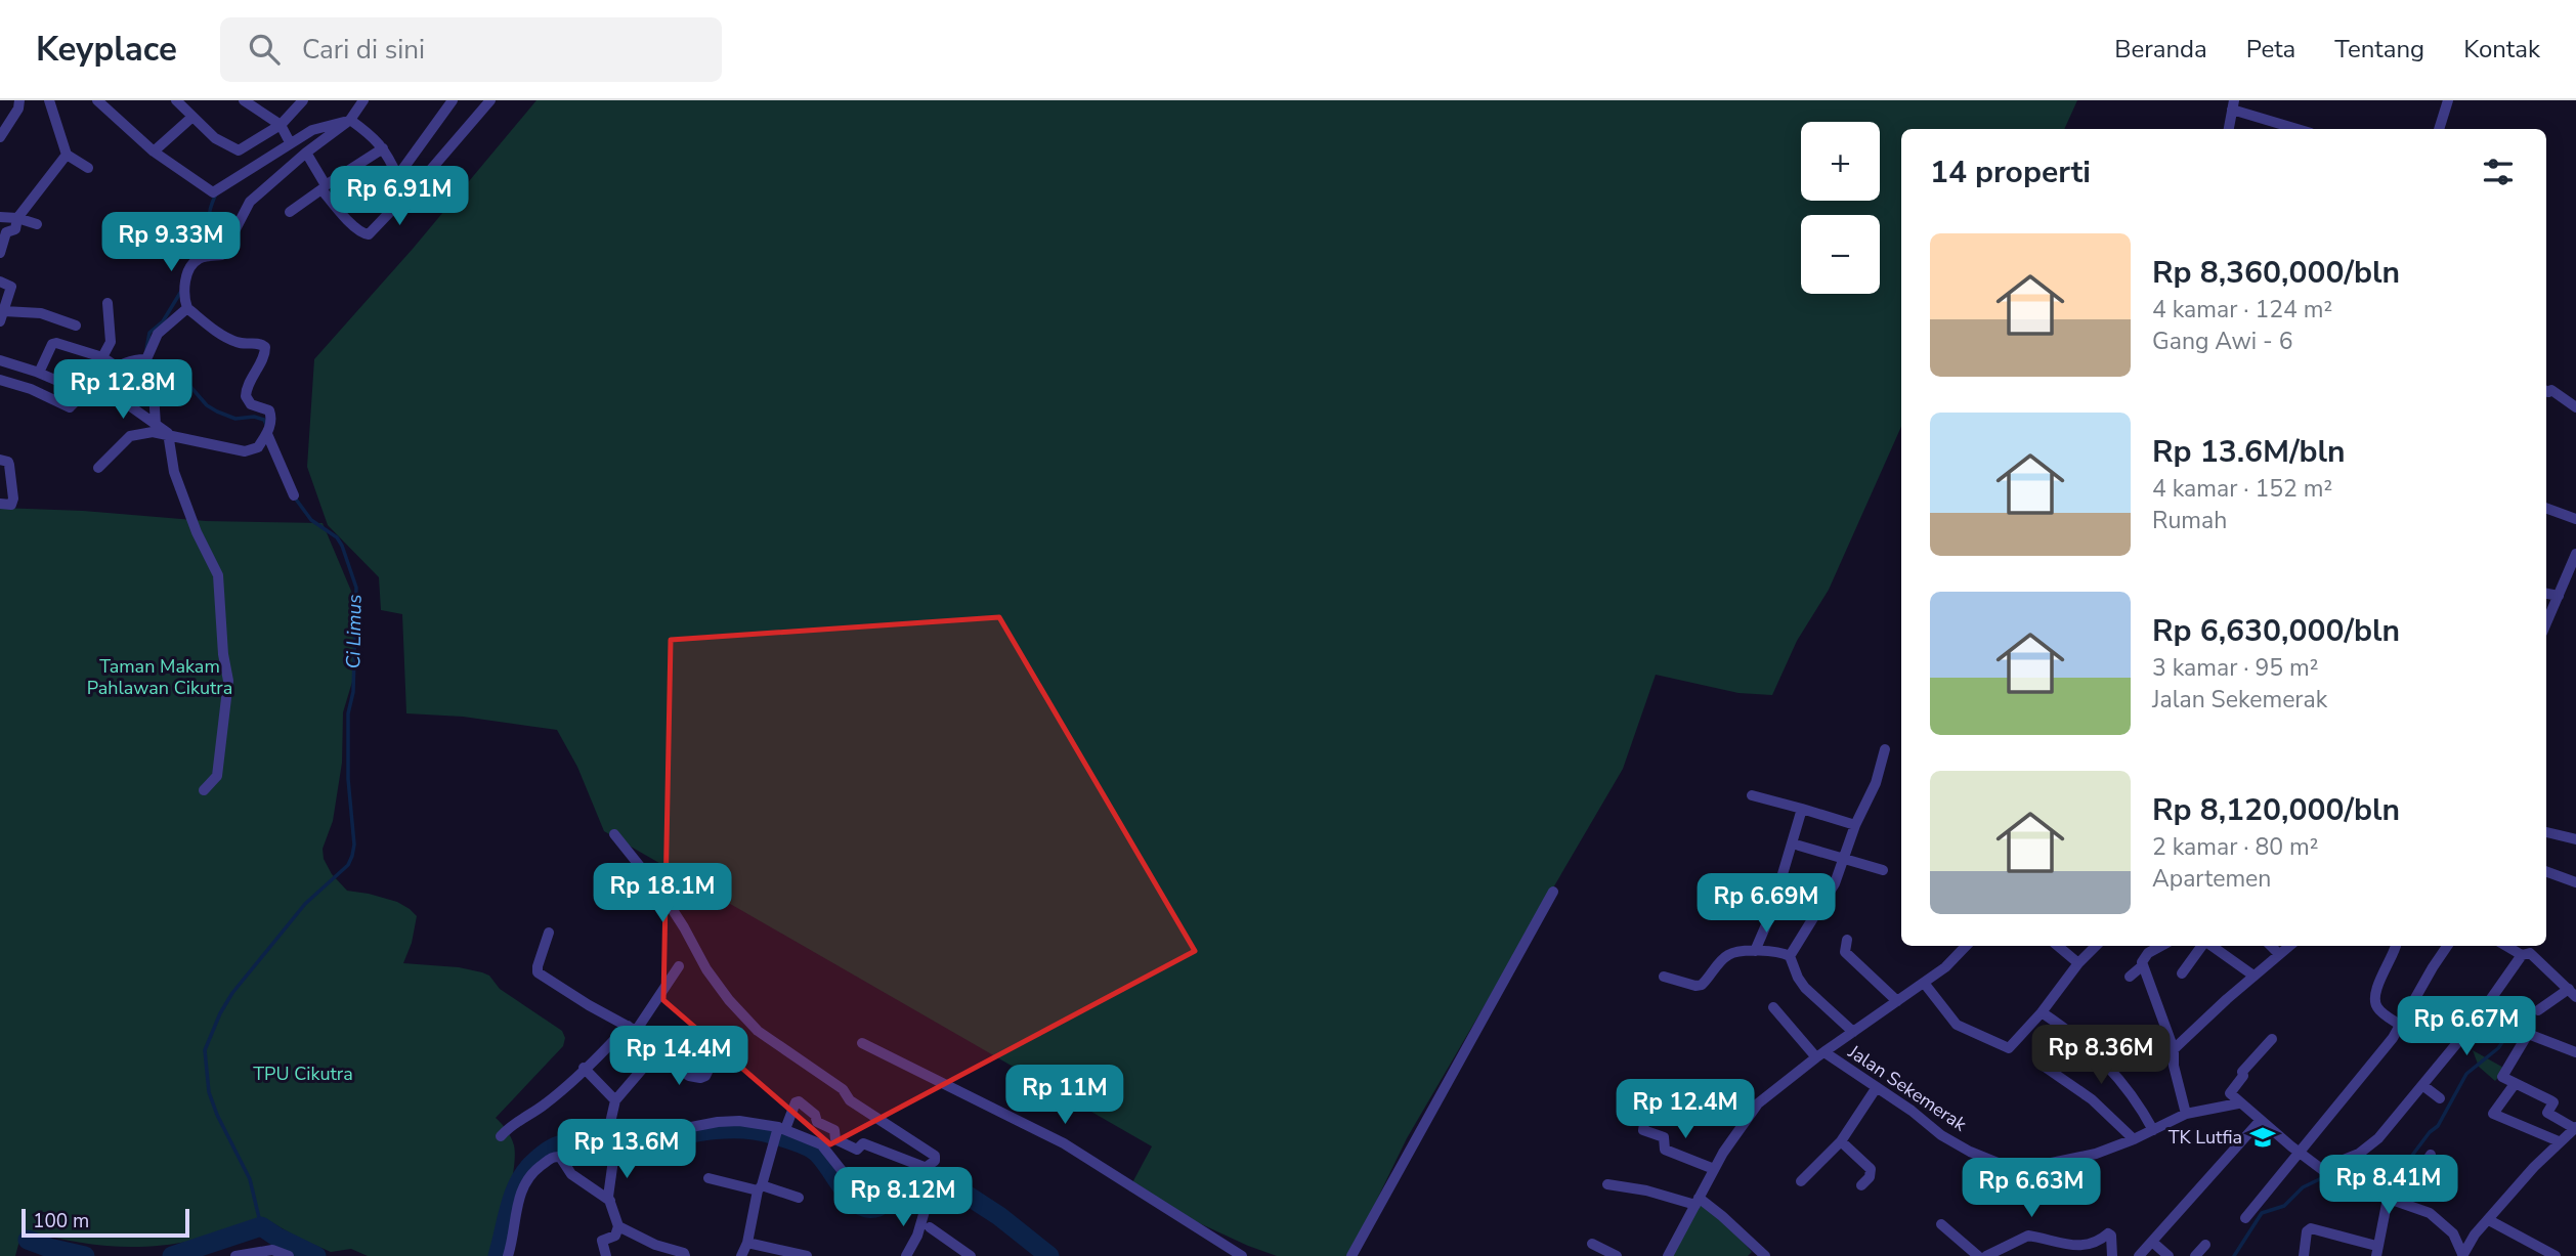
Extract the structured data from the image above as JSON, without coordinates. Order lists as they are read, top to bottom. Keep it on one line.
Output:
{"streets":{"street":["Jalan Sekemerak"]},"water":["Ci Limus"],"parks":["Taman Makam Pahlawan Cikutra","TPU Cikutra"],"places":{"school or university":["TK Lutfia"]},"scale_bar":"100 m","page":{"header":"Keyplace","search":"Cari di sini","nav":["Beranda","Peta","Tentang","Kontak"],"map_buttons":["+","−"],"heading":"14 properti","price":["Rp 6.91M","Rp 9.33M","Rp 12.8M","Rp 18.1M","Rp 6.69M","Rp 6.67M","Rp 8.36M","Rp 14.4M","Rp 11M","Rp 12.4M","Rp 13.6M","Rp 8.41M","Rp 6.63M","Rp 8.12M"],"list":[{"name":"Rp 8,360,000/bln","note":"4 kamar · 124 m² · Gang Awi - 6"},{"name":"Rp 13.6M/bln","note":"4 kamar · 152 m² · Rumah"},{"name":"Rp 6,630,000/bln","note":"3 kamar · 95 m² · Jalan Sekemerak"},{"name":"Rp 8,120,000/bln","note":"2 kamar · 80 m² · Apartemen"}],"scale":"100 m"}}
